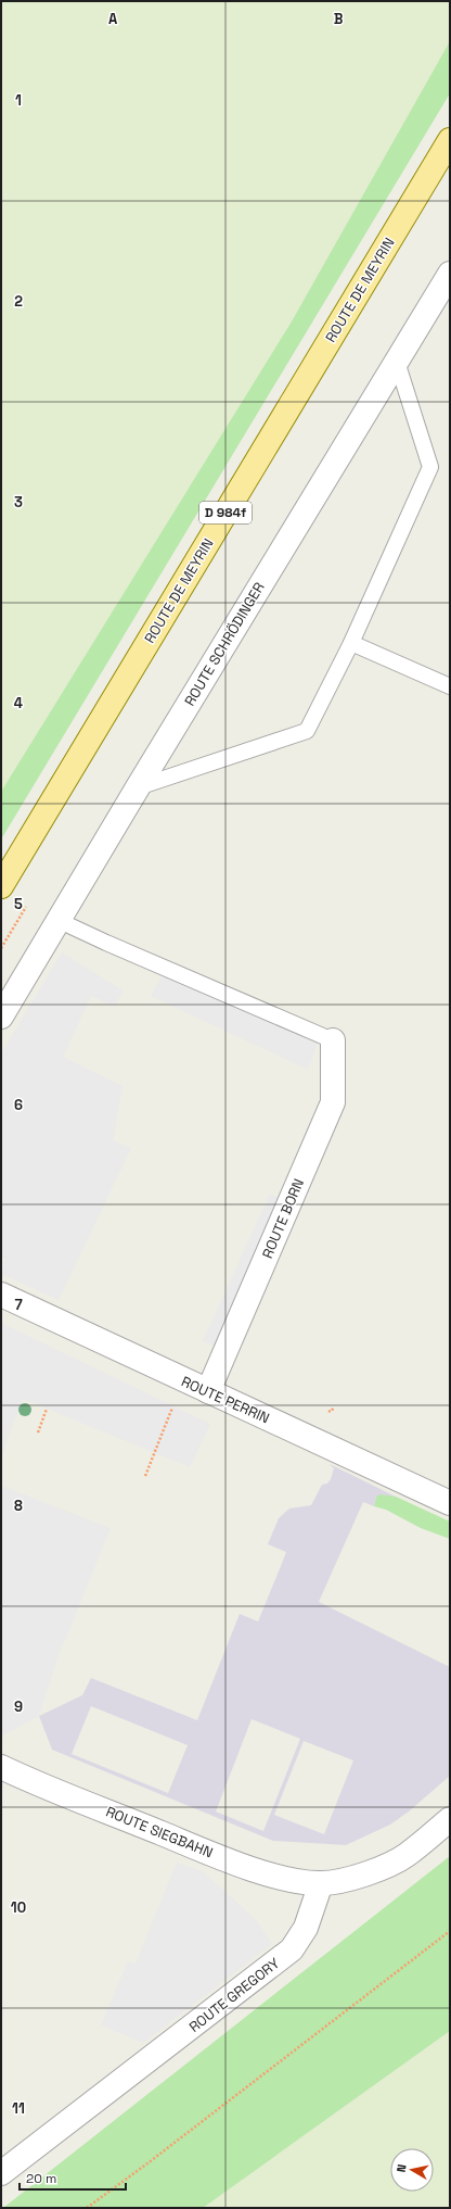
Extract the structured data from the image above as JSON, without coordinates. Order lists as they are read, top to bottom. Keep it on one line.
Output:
{"streets":{"main road":["ROUTE DE MEYRIN","D 984f"],"street":["ROUTE SCHRÖDINGER","ROUTE BORN","ROUTE PERRIN","ROUTE SIEGBAHN","ROUTE GREGORY"]},"crossings":[["ROUTE BORN","ROUTE PERRIN"],["ROUTE SIEGBAHN","ROUTE GREGORY"]],"scale_bar":"20 m","north":"left","grid":{"columns":["A","B"],"rows":["1","2","3","4","5","6","7","8","9","10","11"]}}
